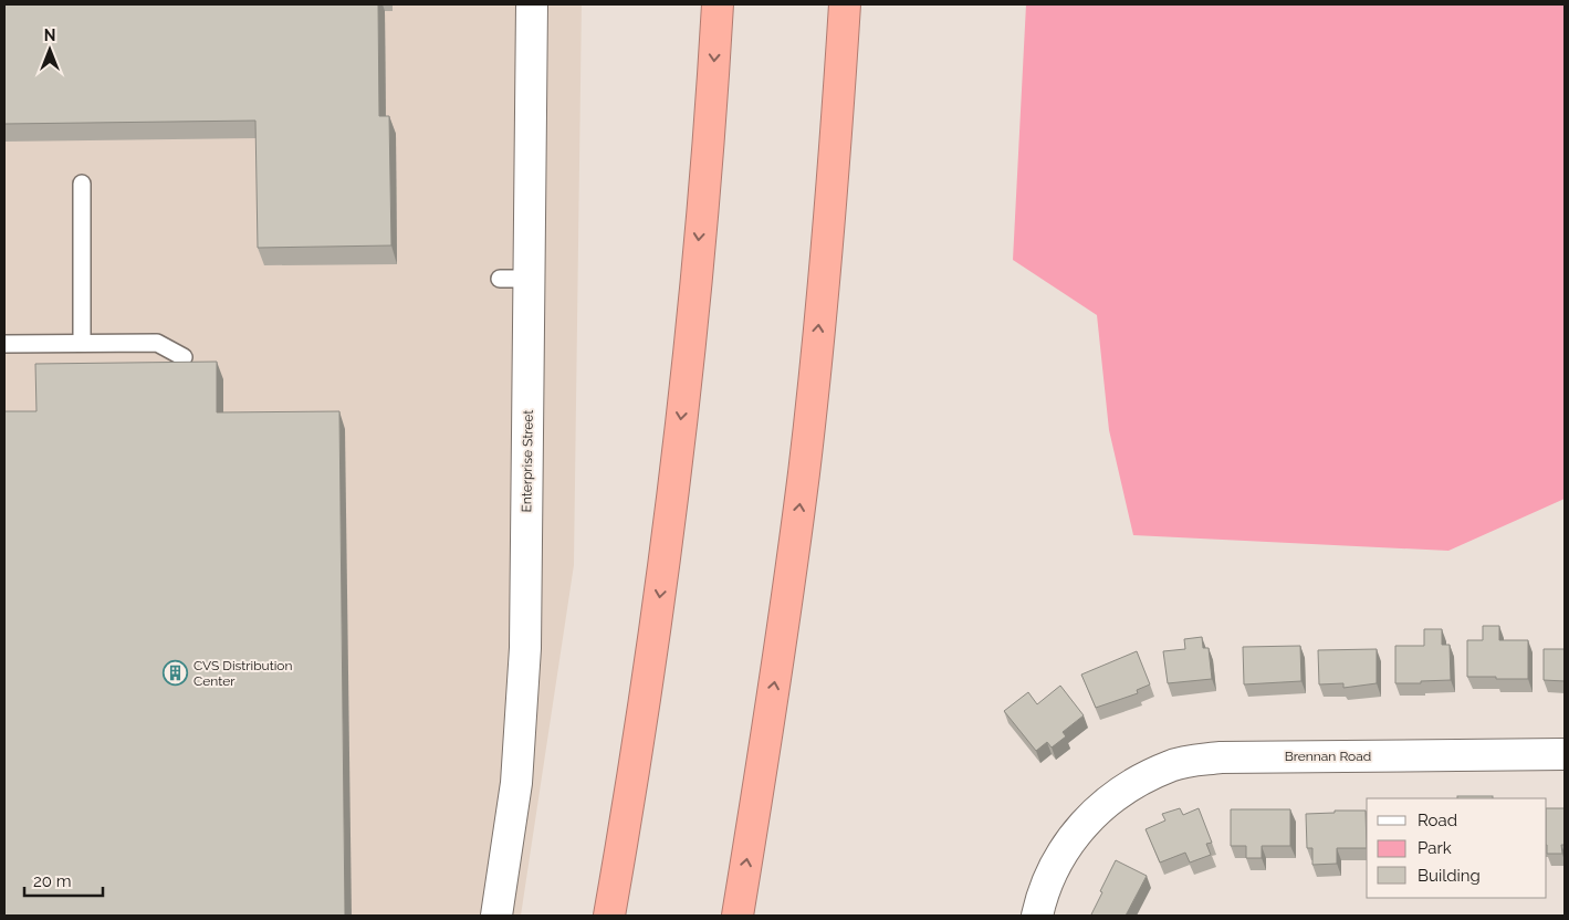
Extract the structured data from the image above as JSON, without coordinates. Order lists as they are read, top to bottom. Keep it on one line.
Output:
{"streets":{"street":["Enterprise Street","Brennan Road"]},"places":{"building":["CVS Distribution Center"]},"legend":["Road","Park","Building"],"scale_bar":"20 m","north":"top"}
